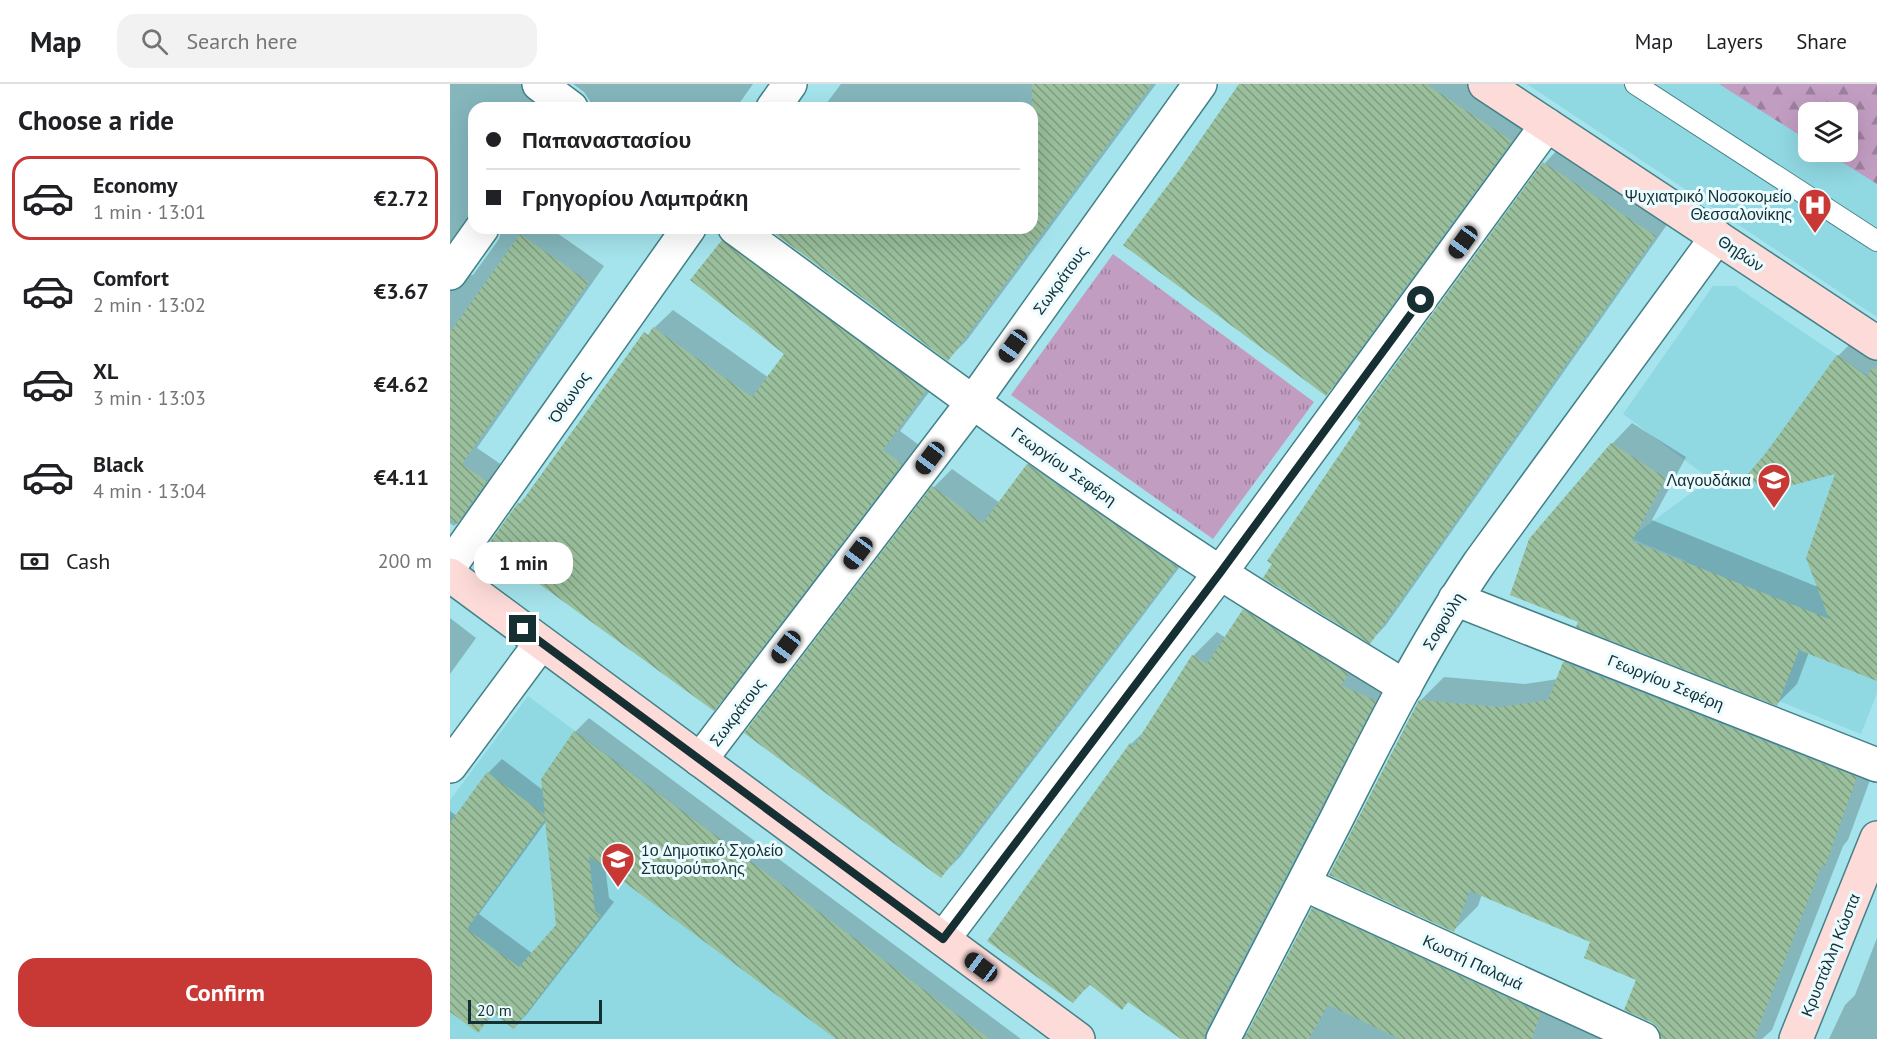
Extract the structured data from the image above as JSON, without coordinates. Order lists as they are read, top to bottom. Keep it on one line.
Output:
{"streets":{"street":["Θηβών","Σωκράτους","Όθωνος","Γεωργίου Σεφέρη","Σοφούλη","Κρυστάλλη Κώστα","Κωστή Παλαμά"]},"crossings":[["Θηβών","Σοφούλη"],["Σωκράτους","Γεωργίου Σεφέρη"],["Γεωργίου Σεφέρη","Σοφούλη"],["Σοφούλη","Κωστή Παλαμά"]],"places":{"hospital":["Ψυχιατρικό Νοσοκομείο Θεσσαλονίκης"],"school or university":["Λαγουδάκια","1ο Δημοτικό Σχολείο Σταυρούπολης"]},"scale_bar":"20 m","page":{"header":"Map","search":"Search here","nav":["Map","Layers","Share"],"heading":"Choose a ride","banner":["Παπαναστασίου","Γρηγορίου Λαμπράκη"],"list":[{"name":"Economy","note":"1 min · 13:01","value":"€2.72"},{"name":"Comfort","note":"2 min · 13:02","value":"€3.67"},{"name":"XL","note":"3 min · 13:03","value":"€4.62"},{"name":"Black","note":"4 min · 13:04","value":"€4.11"}],"pay":["Cash","200 m"],"bubble":"1 min","buttons":"Confirm","scale":"20 m"}}
